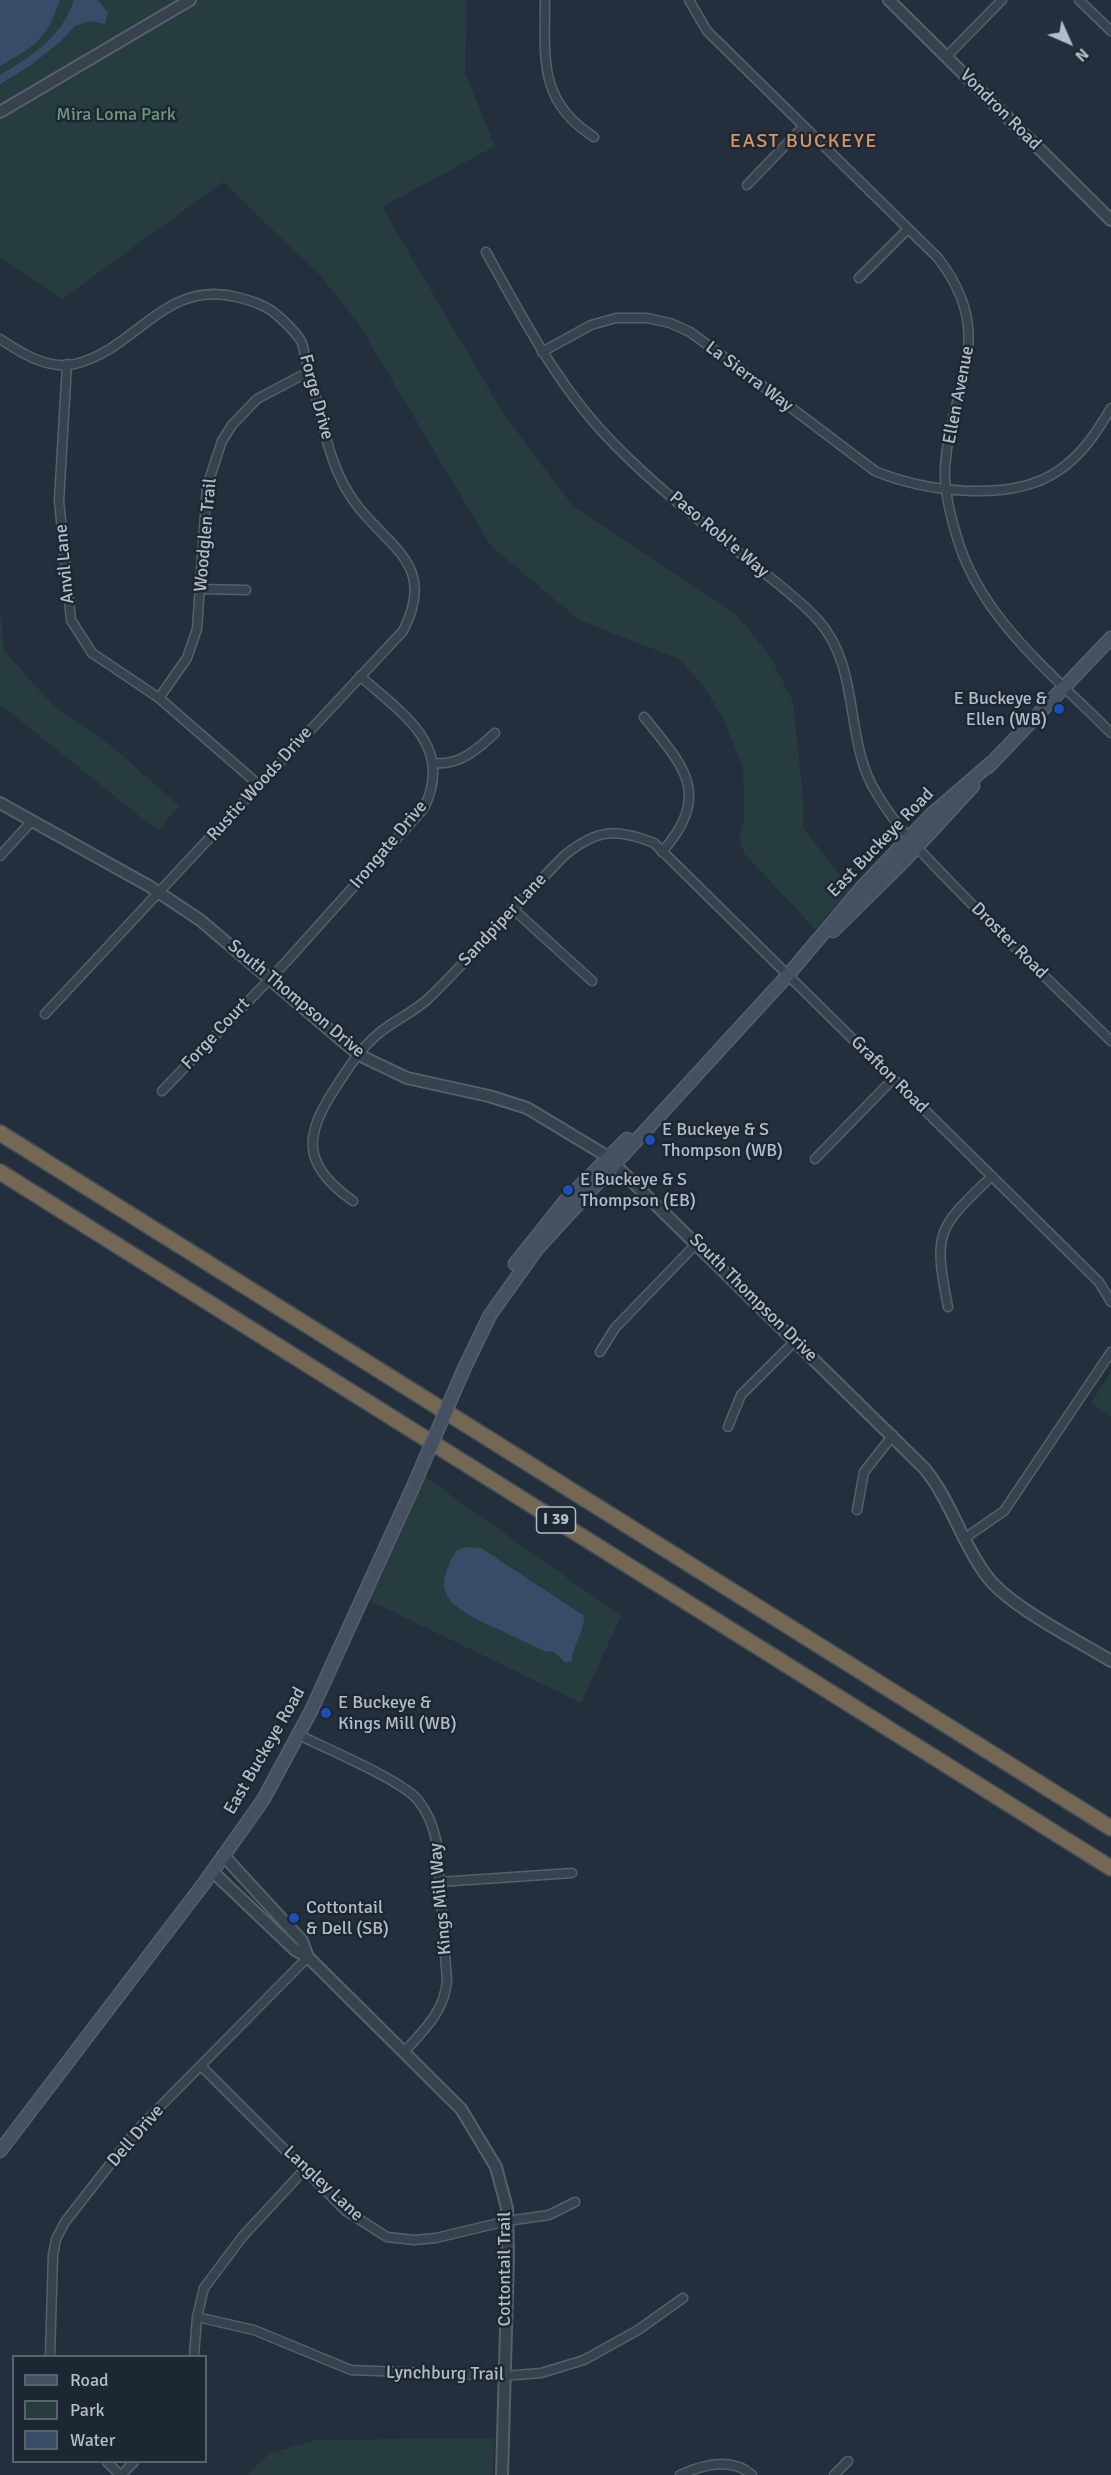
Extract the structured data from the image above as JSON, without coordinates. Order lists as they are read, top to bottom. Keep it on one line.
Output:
{"streets":{"highway":["I 39"],"main road":["East Buckeye Road"],"street":["Vondron Road","La Sierra Way","Ellen Avenue","Forge Drive","Woodglen Trail","Paso Robl'e Way","Anvil Lane","Rustic Woods Drive","Irongate Drive","Sandpiper Lane","Droster Road","South Thompson Drive","Forge Court","Grafton Road","Kings Mill Way","Dell Drive","Langley Lane","Cottontail Trail","Lynchburg Trail"]},"crossings":[["La Sierra Way","Ellen Avenue"],["La Sierra Way","Paso Robl'e Way"],["Ellen Avenue","East Buckeye Road"],["Forge Drive","Woodglen Trail"],["Forge Drive","Anvil Lane"],["Forge Drive","Rustic Woods Drive"],["Woodglen Trail","Anvil Lane"],["Paso Robl'e Way","East Buckeye Road"],["Paso Robl'e Way","Droster Road"],["Anvil Lane","Rustic Woods Drive"],["Rustic Woods Drive","South Thompson Drive"],["East Buckeye Road","Droster Road"],["East Buckeye Road","South Thompson Drive"],["East Buckeye Road","Grafton Road"],["East Buckeye Road","Kings Mill Way"],["East Buckeye Road","Cottontail Trail"],["Irongate Drive","South Thompson Drive"],["Irongate Drive","Forge Court"],["Sandpiper Lane","South Thompson Drive"],["Sandpiper Lane","Grafton Road"],["South Thompson Drive","Forge Court"],["Kings Mill Way","Cottontail Trail"],["Dell Drive","Langley Lane"],["Dell Drive","Cottontail Trail"],["Langley Lane","Cottontail Trail"],["Cottontail Trail","Lynchburg Trail"]],"districts":["EAST BUCKEYE"],"parks":["Mira Loma Park"],"places":["E Buckeye & Ellen (WB)","E Buckeye & S Thompson (WB)","E Buckeye & S Thompson (EB)","E Buckeye & Kings Mill (WB)","Cottontail & Dell (SB)"],"legend":["Road","Park","Water"],"north":"bottom right"}
